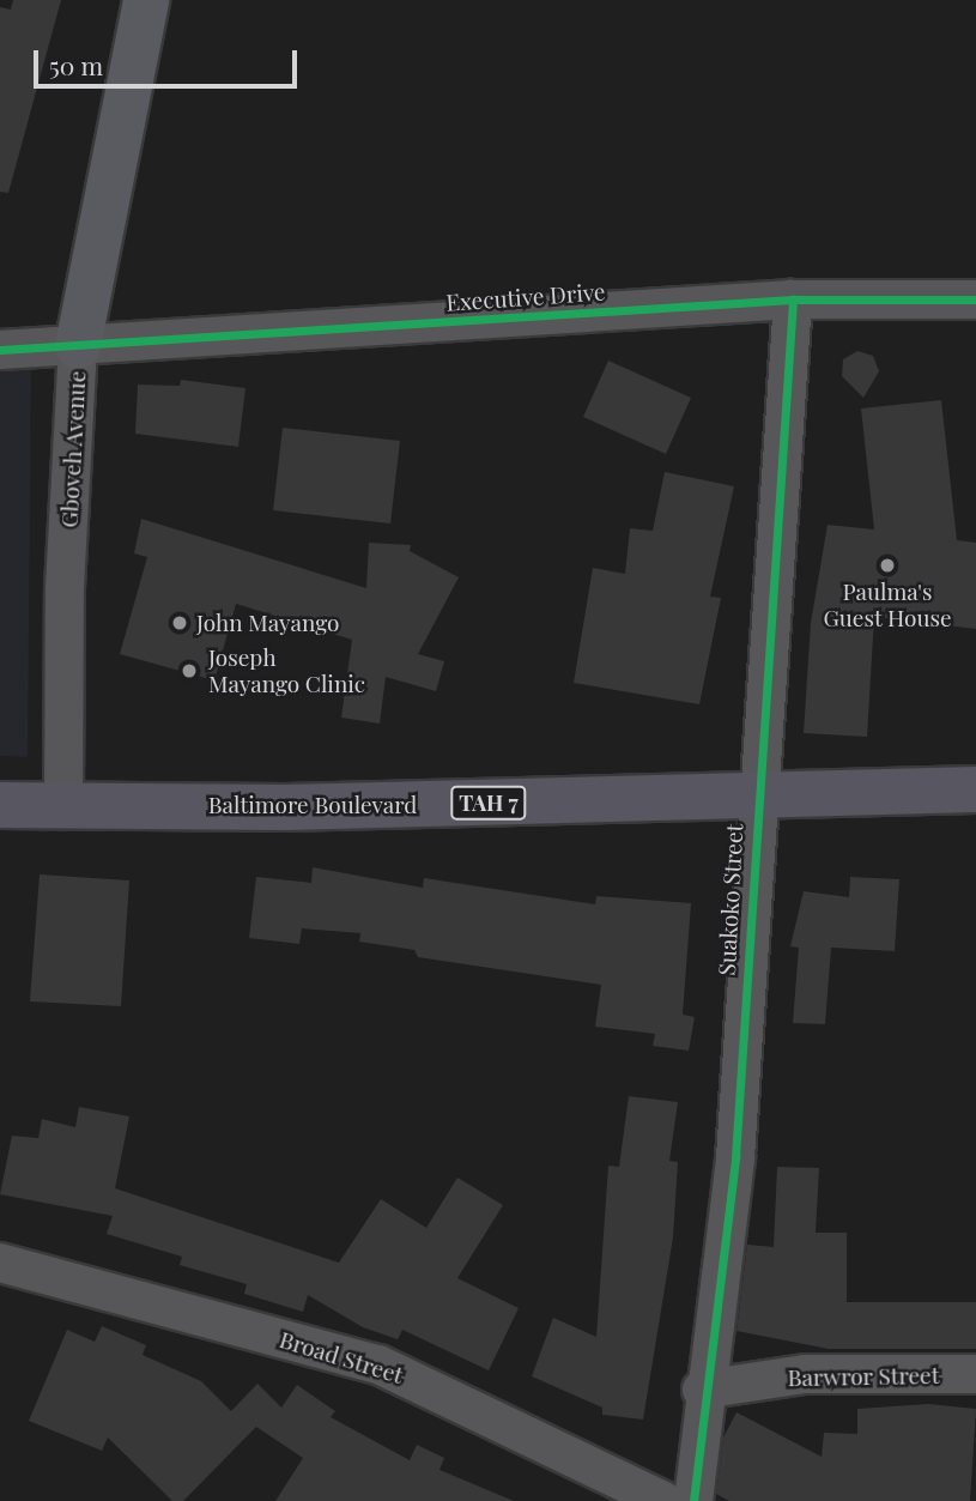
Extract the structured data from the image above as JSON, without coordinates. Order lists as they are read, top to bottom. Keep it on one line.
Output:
{"streets":{"highway":["TAH 7","Baltimore Boulevard"],"main road":["Gboveh Avenue"],"street":["Executive Drive","Suakoko Street","Broad Street","Barwror Street"]},"crossings":[["Executive Drive","Gboveh Avenue"],["Executive Drive","Suakoko Street"],["Gboveh Avenue","Baltimore Boulevard"],["Baltimore Boulevard","Suakoko Street"],["Suakoko Street","Barwror Street"]],"places":["Paulma's Guest House","John Mayango","Joseph Mayango Clinic"],"scale_bar":"50 m"}
